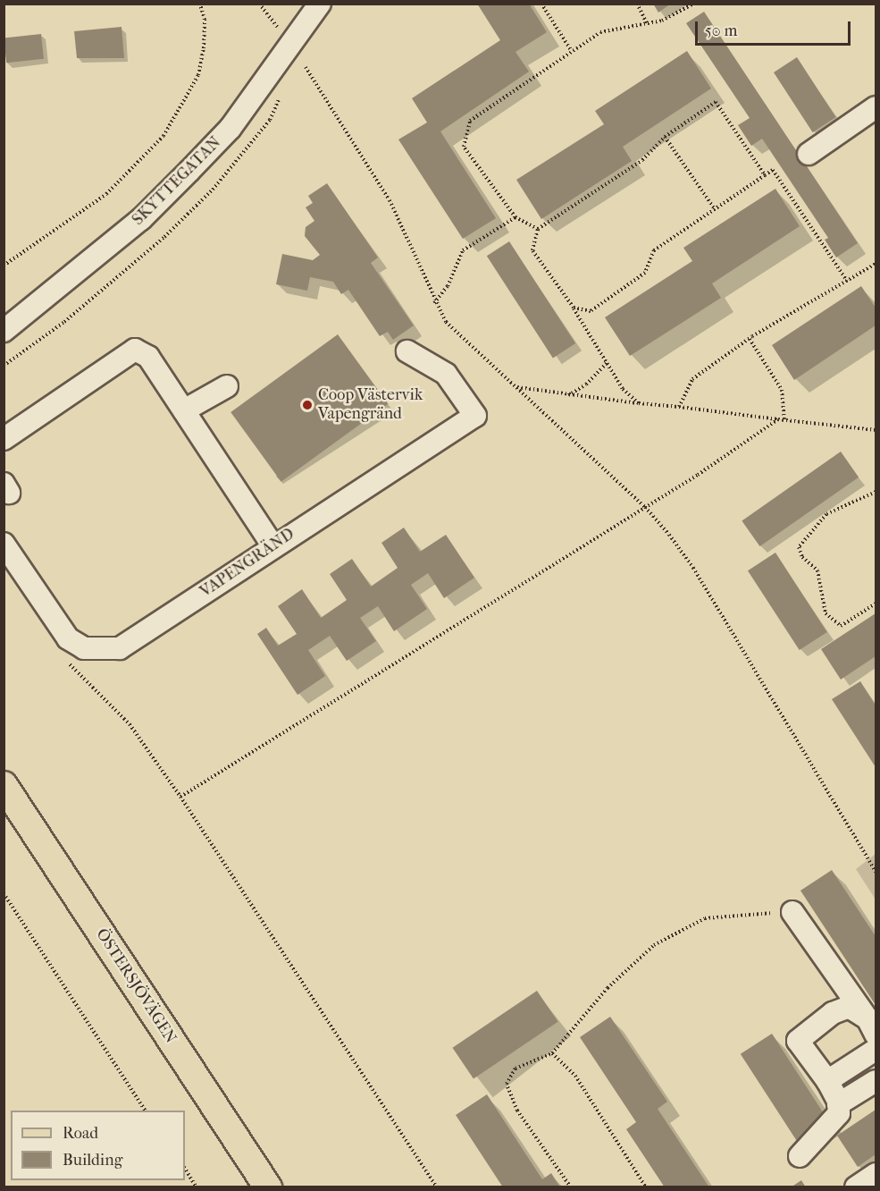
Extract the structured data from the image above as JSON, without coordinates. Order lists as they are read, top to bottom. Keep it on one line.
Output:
{"streets":{"main road":["ÖSTERSJÖVÄGEN"],"street":["SKYTTEGATAN","VAPENGRÄND"]},"places":["Coop Västervik Vapengränd"],"legend":["Road","Building"],"scale_bar":"50 m"}
